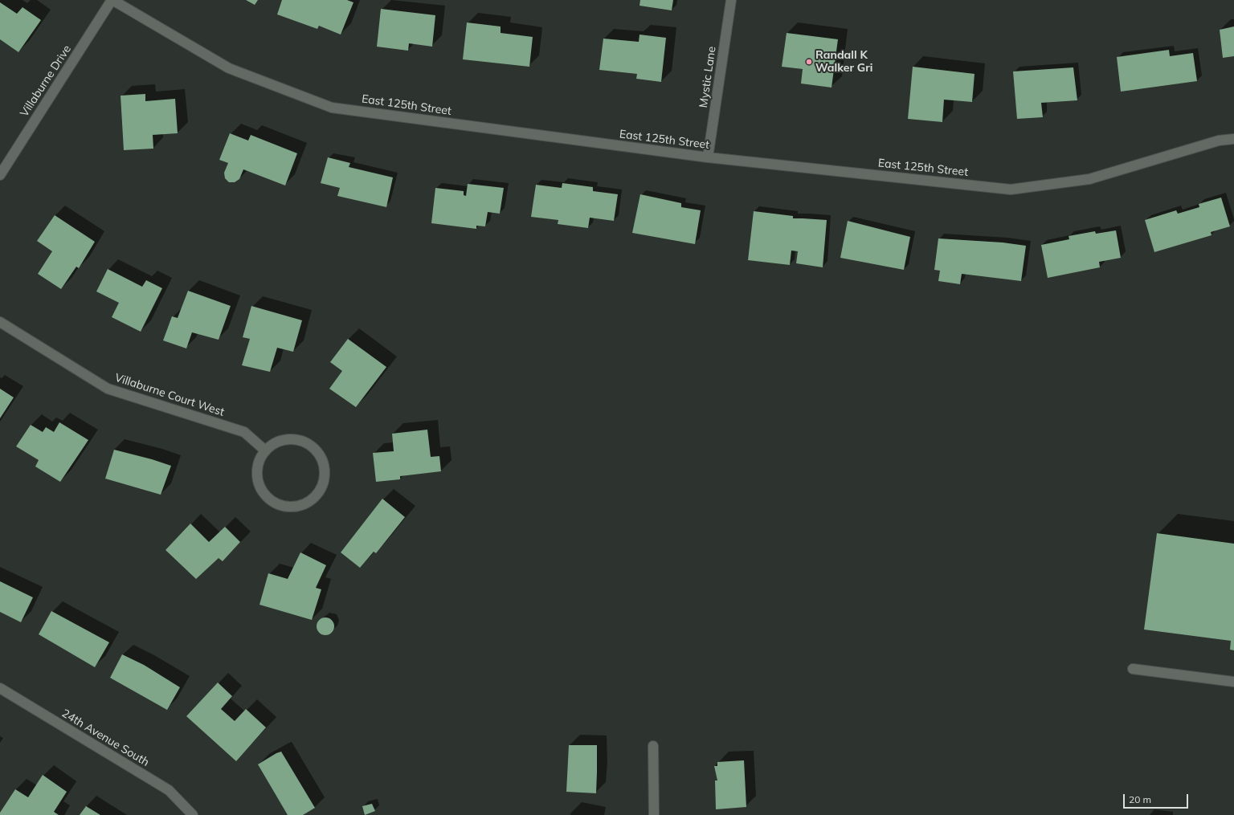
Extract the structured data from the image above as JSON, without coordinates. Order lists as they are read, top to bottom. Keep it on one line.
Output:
{"streets":{"street":["Mystic Lane","Villaburne Drive","East 125th Street","Villaburne Court West","24th Avenue South"]},"crossings":[["Mystic Lane","East 125th Street"],["Villaburne Drive","East 125th Street"]],"places":["Randall K Walker Gri"],"scale_bar":"20 m"}
